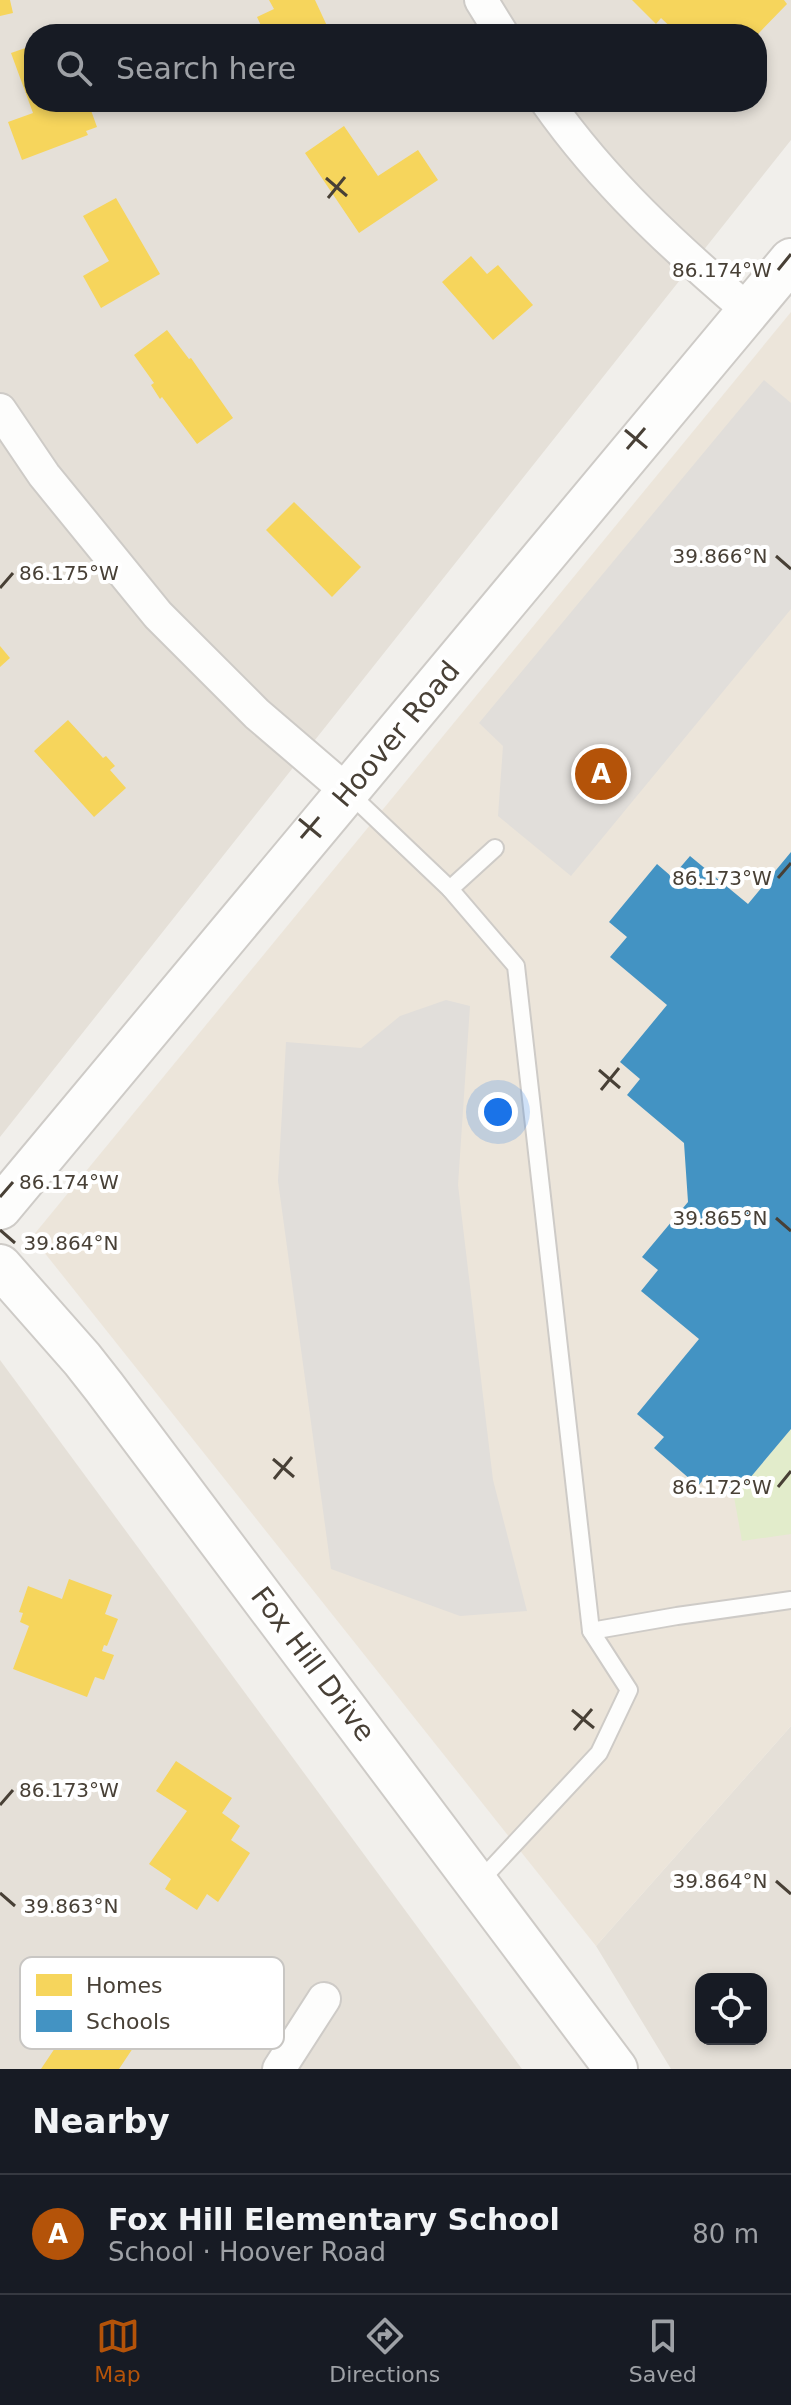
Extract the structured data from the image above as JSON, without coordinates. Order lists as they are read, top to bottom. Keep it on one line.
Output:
{"streets":{"street":["Hoover Road","Fox Hill Drive"]},"legend":["Homes","Schools"],"page":{"search":"Search here","pins":"A","heading":"Nearby","list":[{"mark":"A","name":"Fox Hill Elementary School","note":"School · Hoover Road","value":"80 m"}],"nav":["Map","Directions","Saved"]},"coordinates":["86.174°W","39.866°N","86.175°W","86.173°W","39.865°N","39.864°N","86.172°W","39.863°N"]}
